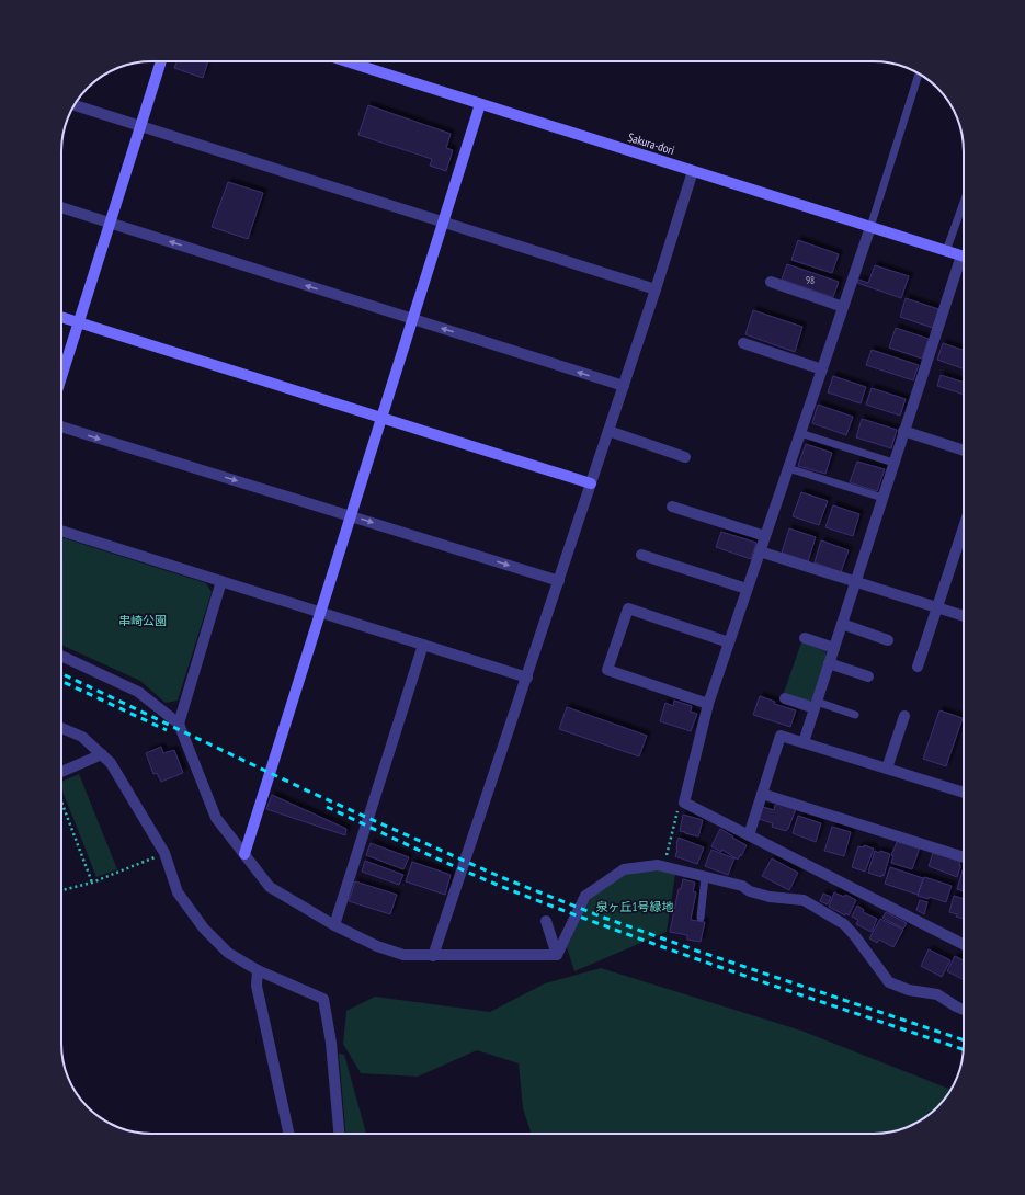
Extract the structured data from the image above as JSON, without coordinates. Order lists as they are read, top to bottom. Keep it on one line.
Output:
{"streets":{"street":["Sakura-dori"]},"parks":["串崎公園","泉ヶ丘1号緑地"],"house_numbers":["98"]}
